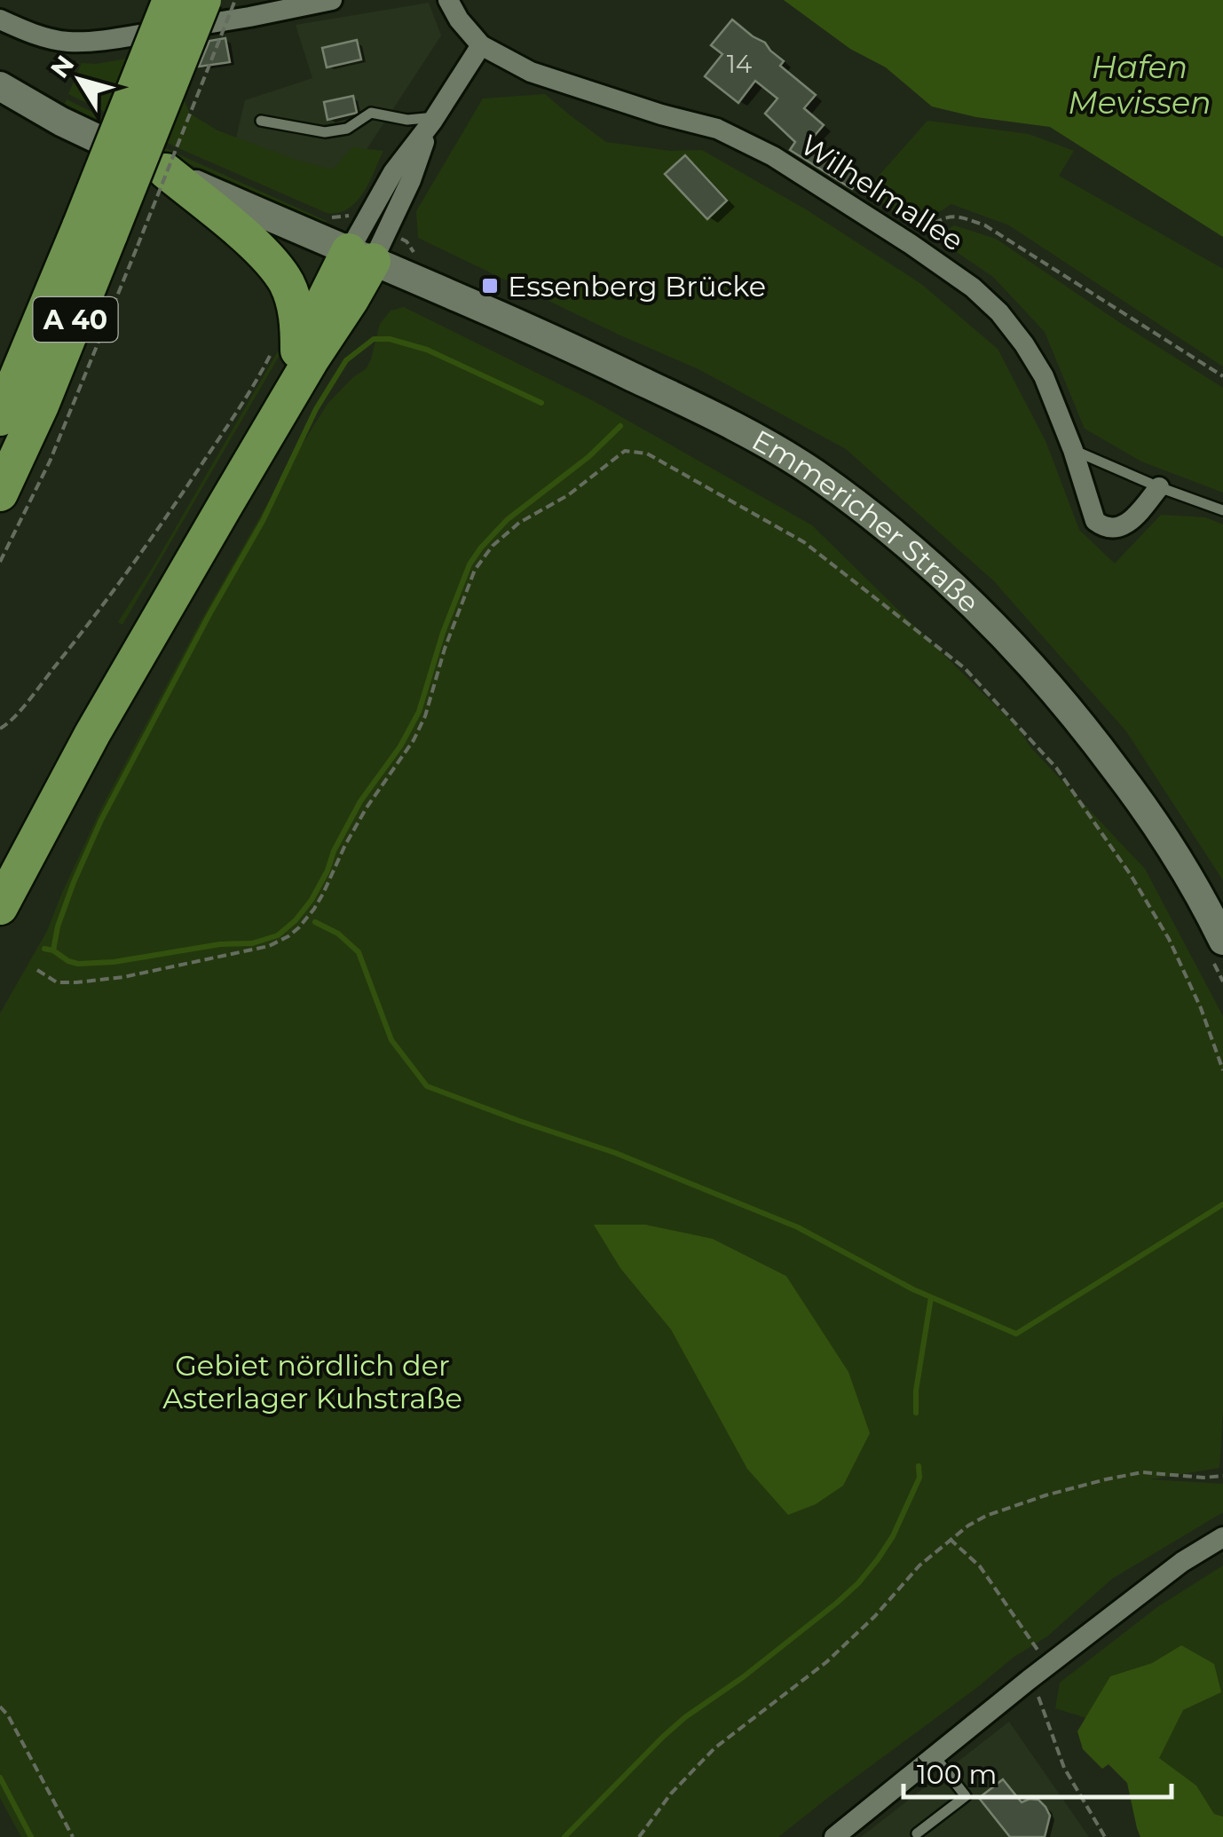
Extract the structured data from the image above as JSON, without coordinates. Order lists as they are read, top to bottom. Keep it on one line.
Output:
{"streets":{"highway":["A 40"],"main road":["Emmericher Straße"],"street":["Wilhelmallee"]},"water":["Hafen Mevissen"],"parks":["Gebiet nördlich der Asterlager Kuhstraße"],"places":{"transit":["Essenberg Brücke"]},"house_numbers":["14"],"scale_bar":"100 m","north":"top left"}
